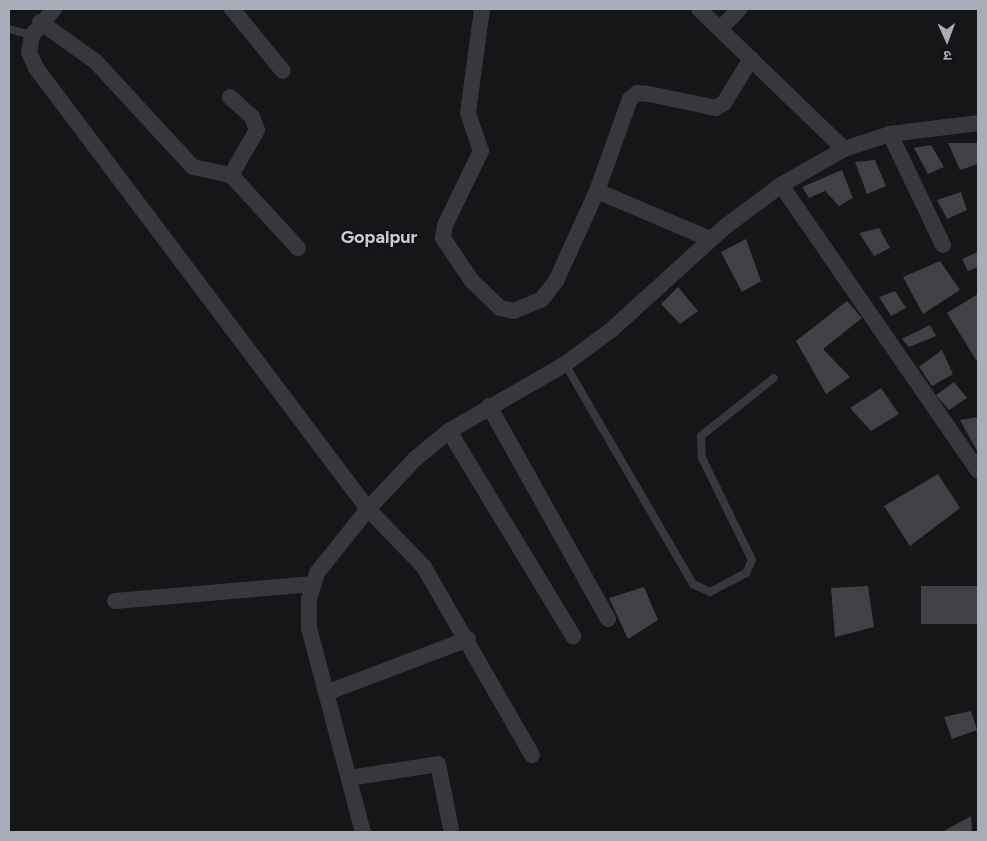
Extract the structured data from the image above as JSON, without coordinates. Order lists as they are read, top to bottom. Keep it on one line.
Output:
{"districts":["Gopalpur"],"north":"bottom"}
